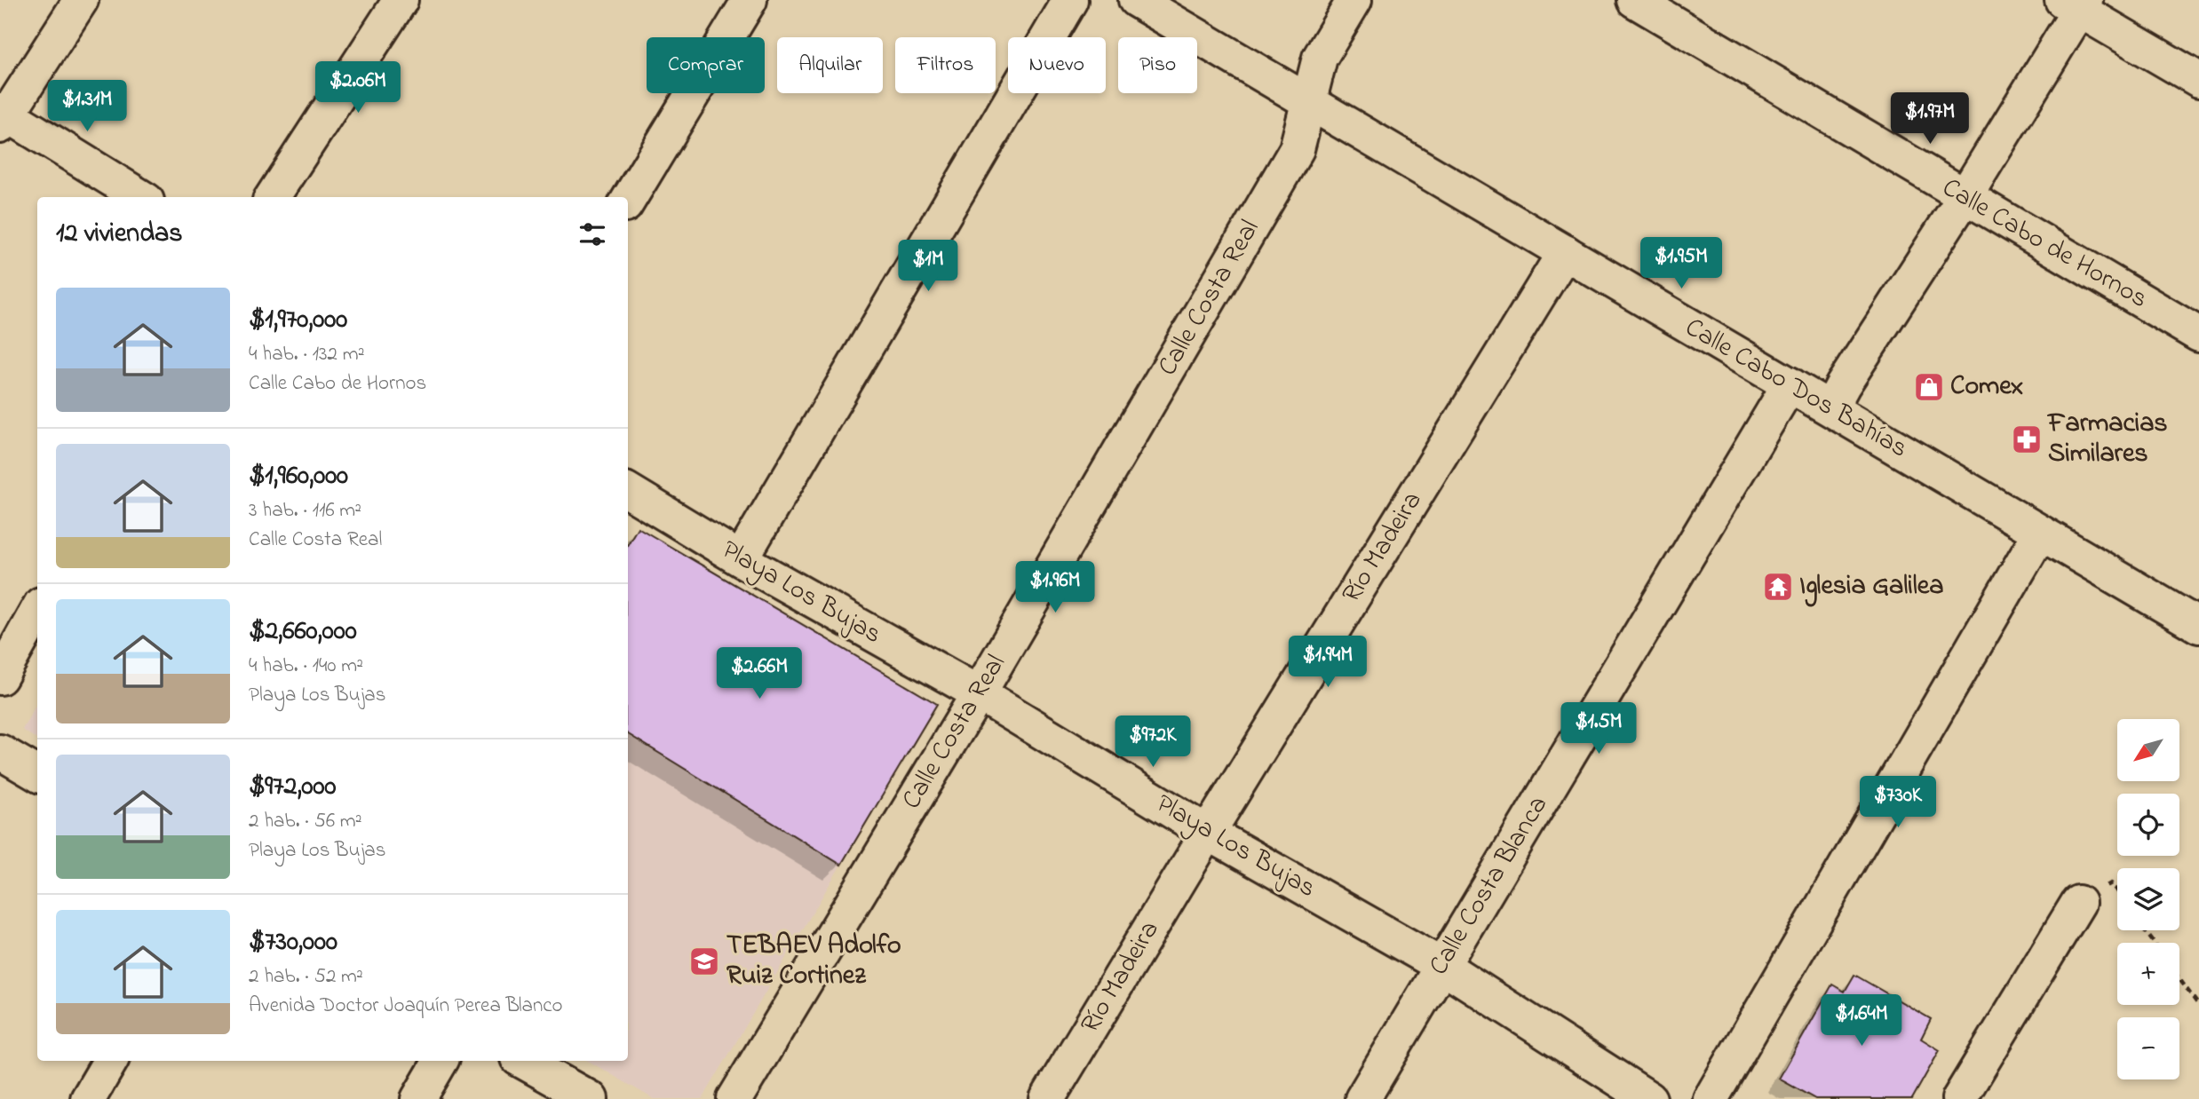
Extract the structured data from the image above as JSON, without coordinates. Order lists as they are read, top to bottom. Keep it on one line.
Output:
{"streets":{"street":["Calle Cabo de Hornos","Calle Costa Real","Calle Cabo Dos Bahías","Río Madeira","Playa Los Bujas","Calle Costa Blanca"]},"crossings":[["Calle Costa Real","Calle Cabo Dos Bahías"],["Calle Costa Real","Playa Los Bujas"],["Calle Cabo Dos Bahías","Río Madeira"],["Calle Cabo Dos Bahías","Calle Costa Blanca"],["Río Madeira","Playa Los Bujas"],["Playa Los Bujas","Calle Costa Blanca"]],"places":{"shop":["Comex"],"pharmacy":["Farmacias Similares"],"temple":["Iglesia Galilea"],"school or university":["TEBAEV Adolfo Ruiz Cortinez"]},"north":"bottom left","page":{"chip":["Comprar","Alquilar","Filtros","Nuevo","Piso"],"price":["$2.06M","$1.31M","$1.97M","$1.95M","$1M","$1.96M","$1.94M","$2.66M","$1.5M","$972K","$730K","$1.64M"],"heading":"12 viviendas","list":[{"name":"$1,970,000","note":"4 hab. · 132 m² · Calle Cabo de Hornos"},{"name":"$1,960,000","note":"3 hab. · 116 m² · Calle Costa Real"},{"name":"$2,660,000","note":"4 hab. · 140 m² · Playa Los Bujas"},{"name":"$972,000","note":"2 hab. · 56 m² · Playa Los Bujas"},{"name":"$730,000","note":"2 hab. · 52 m² · Avenida Doctor Joaquín Perea Blanco"}],"map_buttons":["+","−"]}}
